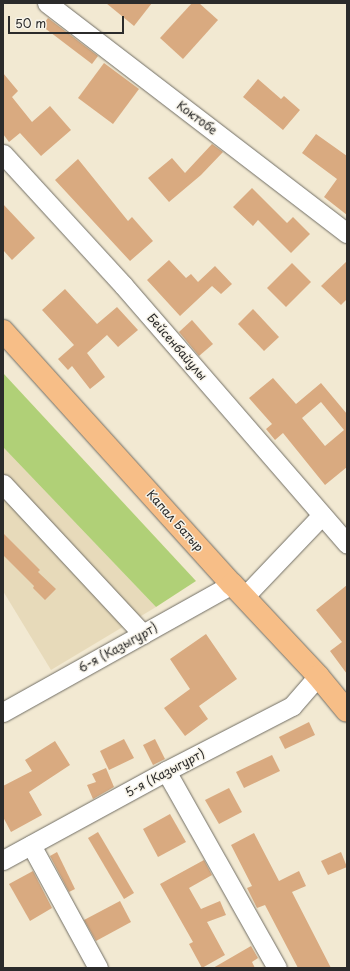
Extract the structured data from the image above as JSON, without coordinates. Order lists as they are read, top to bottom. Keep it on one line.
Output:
{"streets":{"main road":["Капал Батыр"],"street":["Коктобе","Бейсенбайулы","6-я (Казыгурт)","5-я (Казыгурт)"]},"crossings":[["Бейсенбайулы","6-я (Казыгурт)"],["Капал Батыр","6-я (Казыгурт)"],["Капал Батыр","5-я (Казыгурт)"]],"scale_bar":"50 m"}
